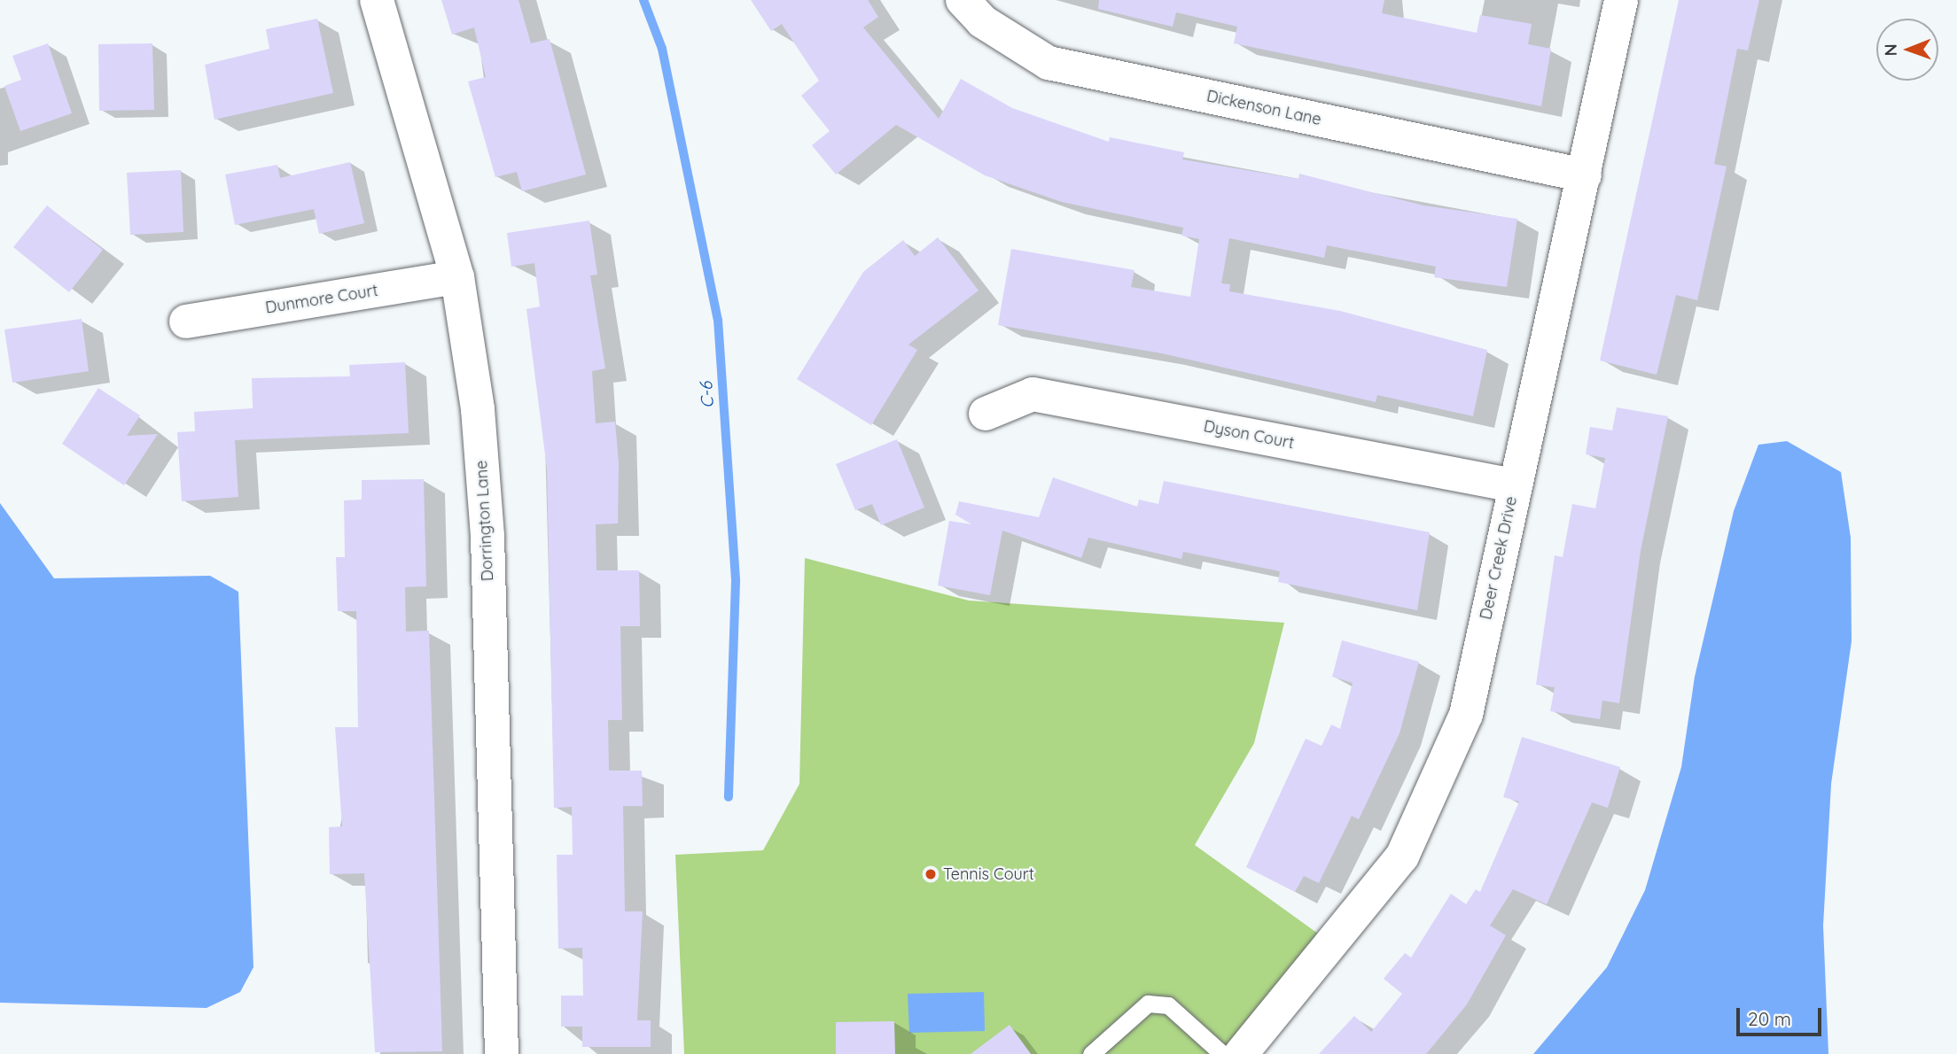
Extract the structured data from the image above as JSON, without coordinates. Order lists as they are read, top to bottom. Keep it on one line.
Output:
{"streets":{"street":["Dickenson Lane","Dunmore Court","Dyson Court","Dorrington Lane","Deer Creek Drive"]},"crossings":[["Dickenson Lane","Deer Creek Drive"],["Dunmore Court","Dorrington Lane"],["Dyson Court","Deer Creek Drive"]],"water":["C-6"],"places":["Tennis Court"],"scale_bar":"20 m","north":"left"}
